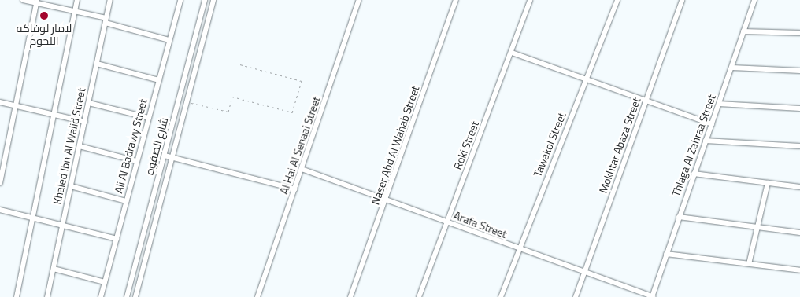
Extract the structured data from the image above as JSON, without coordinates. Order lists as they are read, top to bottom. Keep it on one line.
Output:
{"streets":{"street":["Tawakol Street","Al Hai Al Senaai Street","Naser Abd Al Wahab Street","Roki Street","Mokhtar Abaza Street","Thlaga Al Zahraa Street","Khaled Ibn Al Walid Street","Ali Al Badrawy Street","شارع الصفوه","Arafa Street"]},"crossings":[["Tawakol Street","Arafa Street"],["Al Hai Al Senaai Street","Arafa Street"],["Naser Abd Al Wahab Street","Arafa Street"],["Roki Street","Arafa Street"],["Mokhtar Abaza Street","Arafa Street"],["Thlaga Al Zahraa Street","Arafa Street"]],"places":["لامار لوفاكه اللحوم"]}
